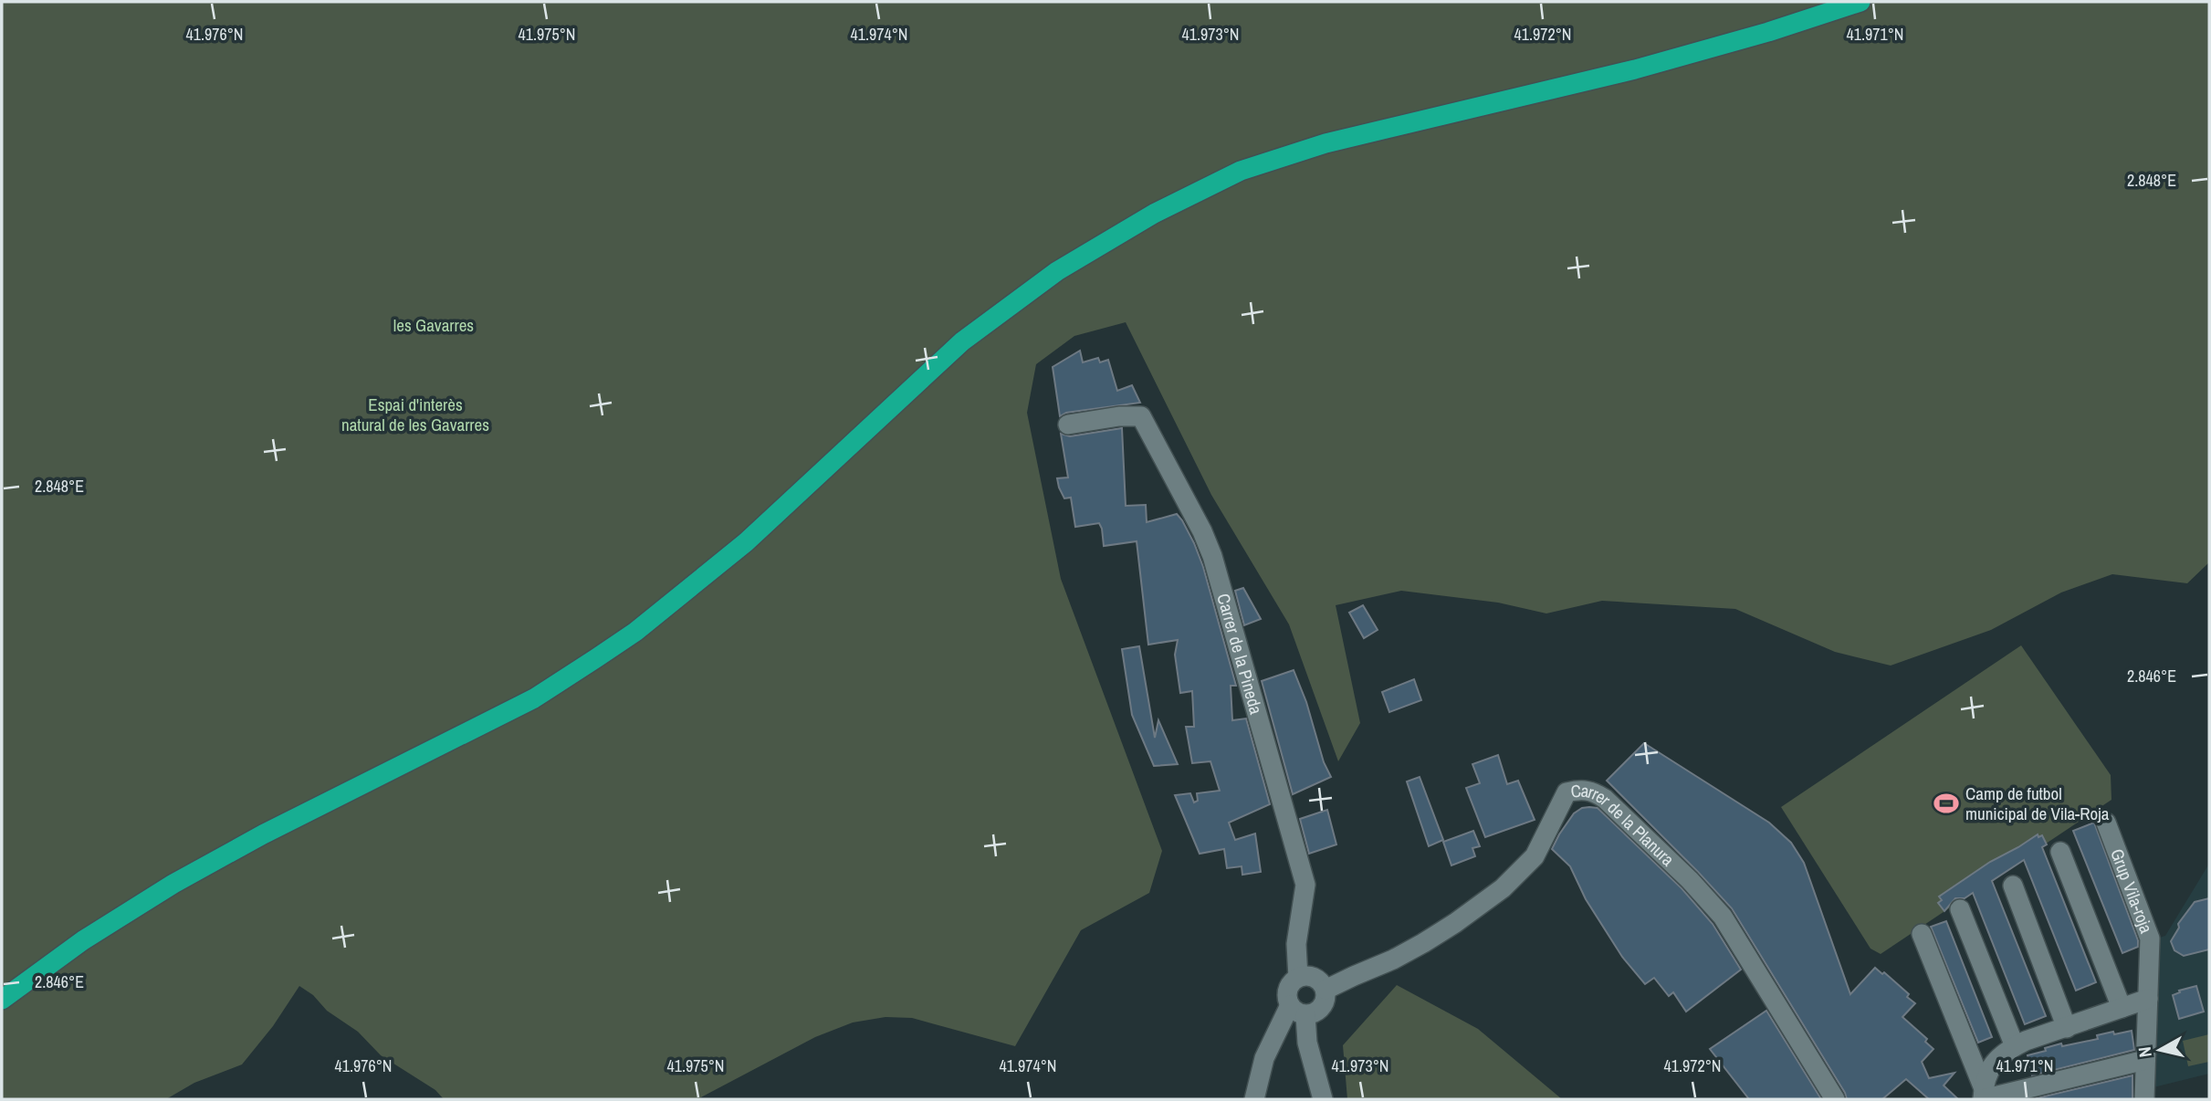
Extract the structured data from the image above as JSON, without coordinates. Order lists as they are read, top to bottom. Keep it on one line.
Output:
{"streets":{"street":["Carrer de la Pineda","Carrer de la Planura","Grup Vila-roja"]},"crossings":[["Carrer de la Pineda","Carrer de la Planura"]],"parks":["les Gavarres","Espai d'interès natural de les Gavarres"],"places":{"sports":["Camp de futbol municipal de Vila-Roja"]},"north":"left","coordinates":["41.976°N","41.975°N","41.974°N","41.973°N","41.972°N","41.971°N","2.848°E","2.846°E"]}
